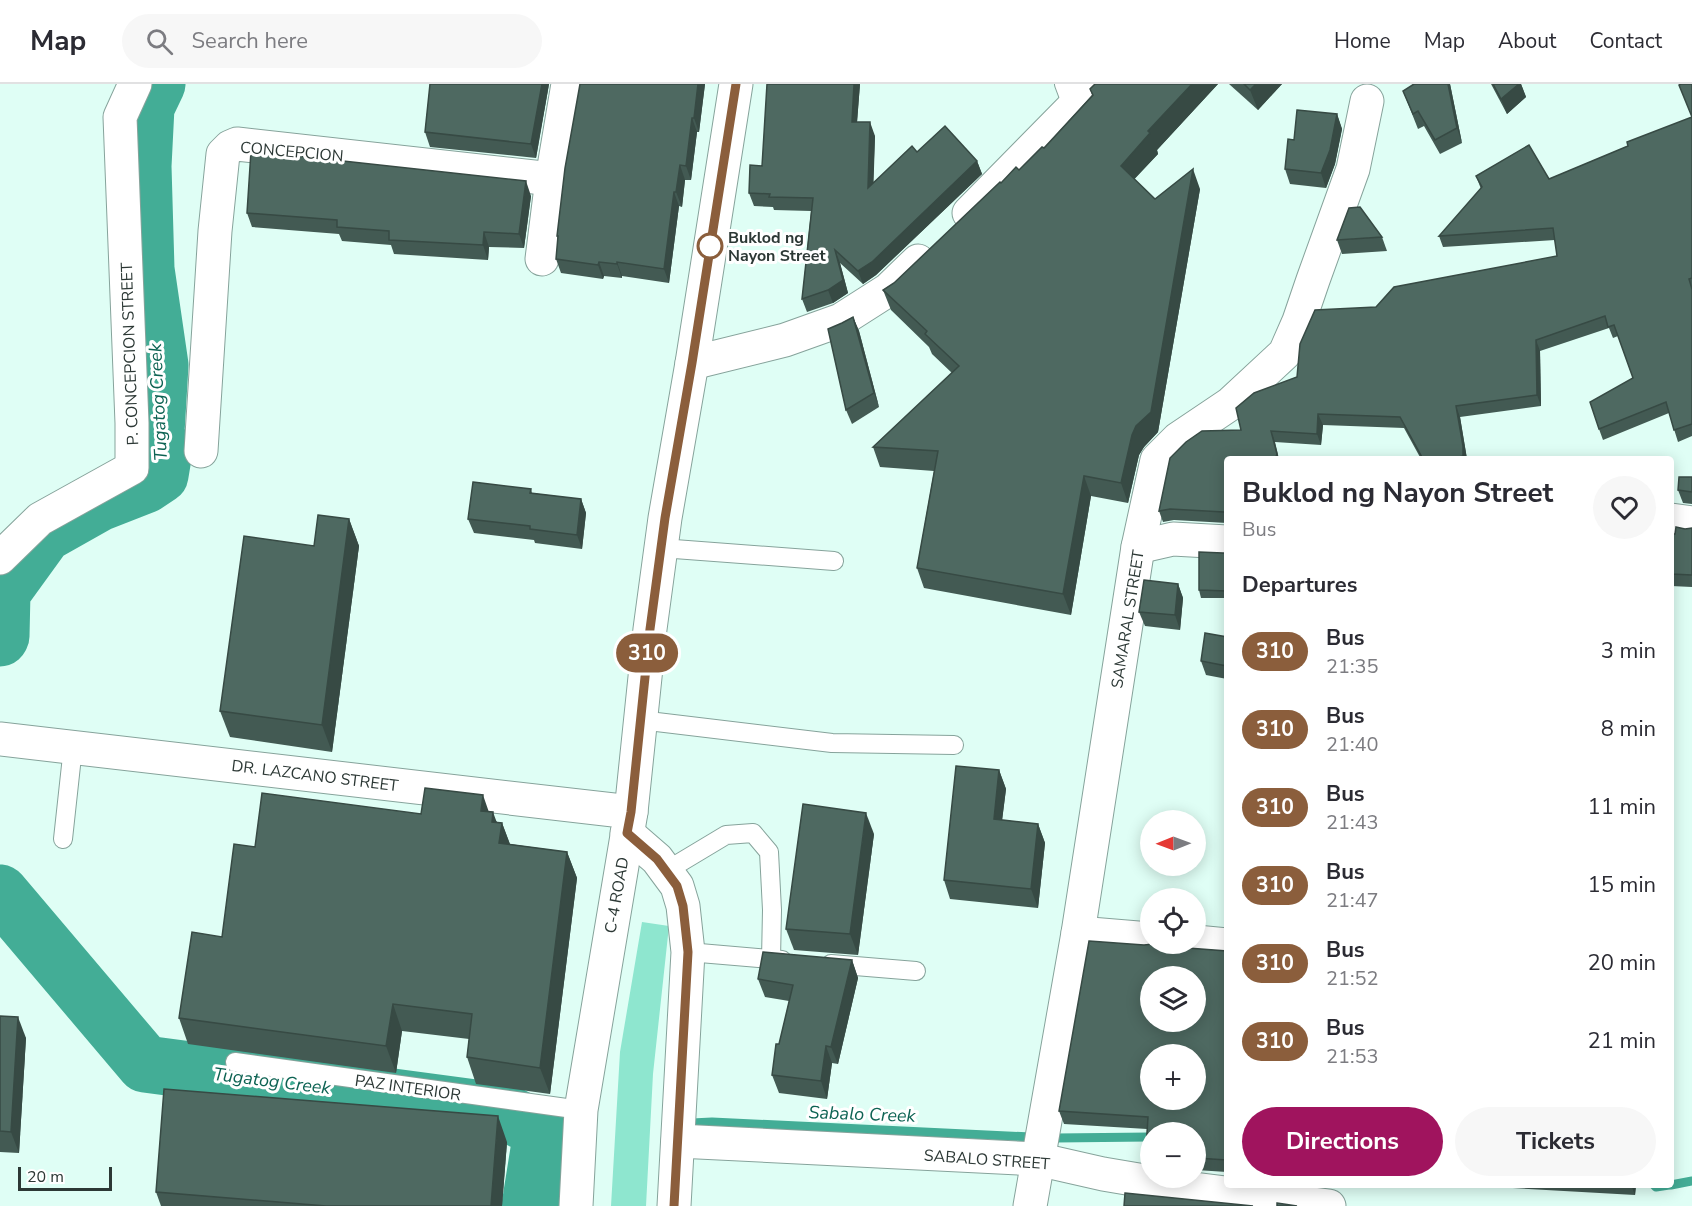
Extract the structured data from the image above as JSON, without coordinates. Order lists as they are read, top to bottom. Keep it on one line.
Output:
{"streets":{"main road":["CONCEPCION","P. CONCEPCION STREET","SAMARAL STREET","DR. LAZCANO STREET","C-4 ROAD","SABALO STREET"],"lane":["PAZ INTERIOR"]},"crossings":[["SAMARAL STREET","SABALO STREET"],["DR. LAZCANO STREET","C-4 ROAD"],["C-4 ROAD","PAZ INTERIOR"],["C-4 ROAD","SABALO STREET"]],"water":["Tugatog Creek","Sabalo Creek"],"places":["Buklod ng Nayon Street"],"lines":["bus line 310"],"scale_bar":"20 m","north":"left","page":{"header":"Map","search":"Search here","nav":["Home","Map","About","Contact"],"on_map":"310","heading":[["Buklod ng Nayon Street","Bus"],"Departures"],"list":[{"mark":"310","name":"Bus","note":"21:35","value":"3 min"},{"mark":"310","name":"Bus","note":"21:40","value":"8 min"},{"mark":"310","name":"Bus","note":"21:43","value":"11 min"},{"mark":"310","name":"Bus","note":"21:47","value":"15 min"},{"mark":"310","name":"Bus","note":"21:52","value":"20 min"},{"mark":"310","name":"Bus","note":"21:53","value":"21 min"}],"map_buttons":["+","−"],"buttons":["Directions","Tickets"],"scale":"20 m"}}
